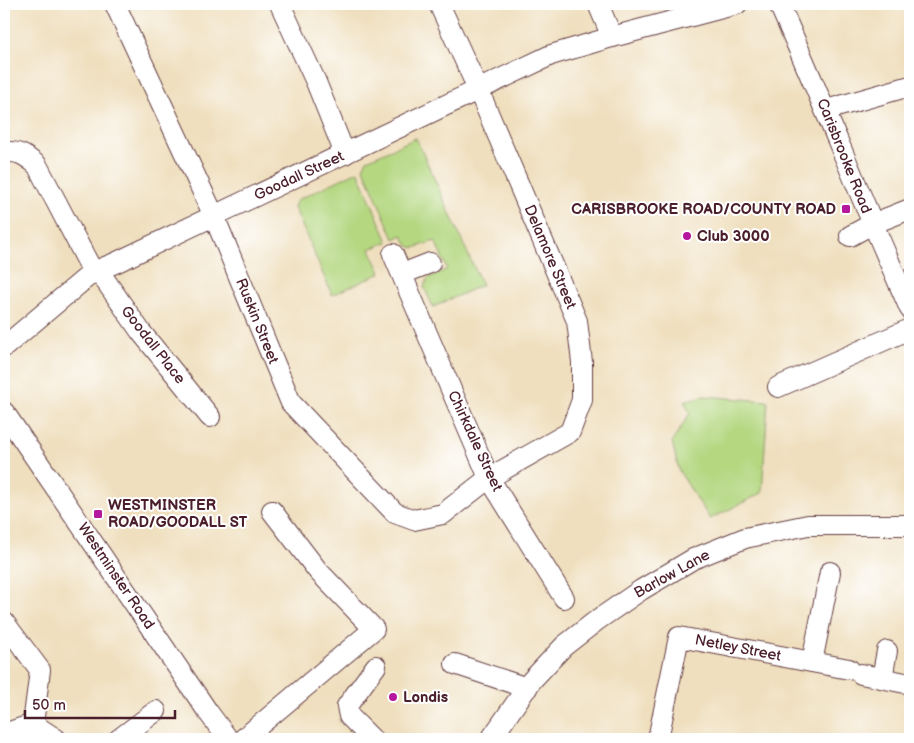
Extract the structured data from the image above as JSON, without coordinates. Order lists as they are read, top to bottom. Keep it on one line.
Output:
{"streets":{"street":["Carisbrooke Road","Goodall Street","Delamore Street","Ruskin Street","Goodall Place","Chirkdale Street","Barlow Lane","Westminster Road","Netley Street"]},"crossings":[["Goodall Street","Delamore Street"],["Goodall Street","Ruskin Street"],["Goodall Street","Goodall Place"],["Delamore Street","Ruskin Street"],["Delamore Street","Chirkdale Street"],["Ruskin Street","Chirkdale Street"]],"places":{"transit":["CARISBROOKE ROAD/COUNTY ROAD","WESTMINSTER ROAD/GOODALL ST"],"other":["Club 3000","Londis"]},"scale_bar":"50 m"}
